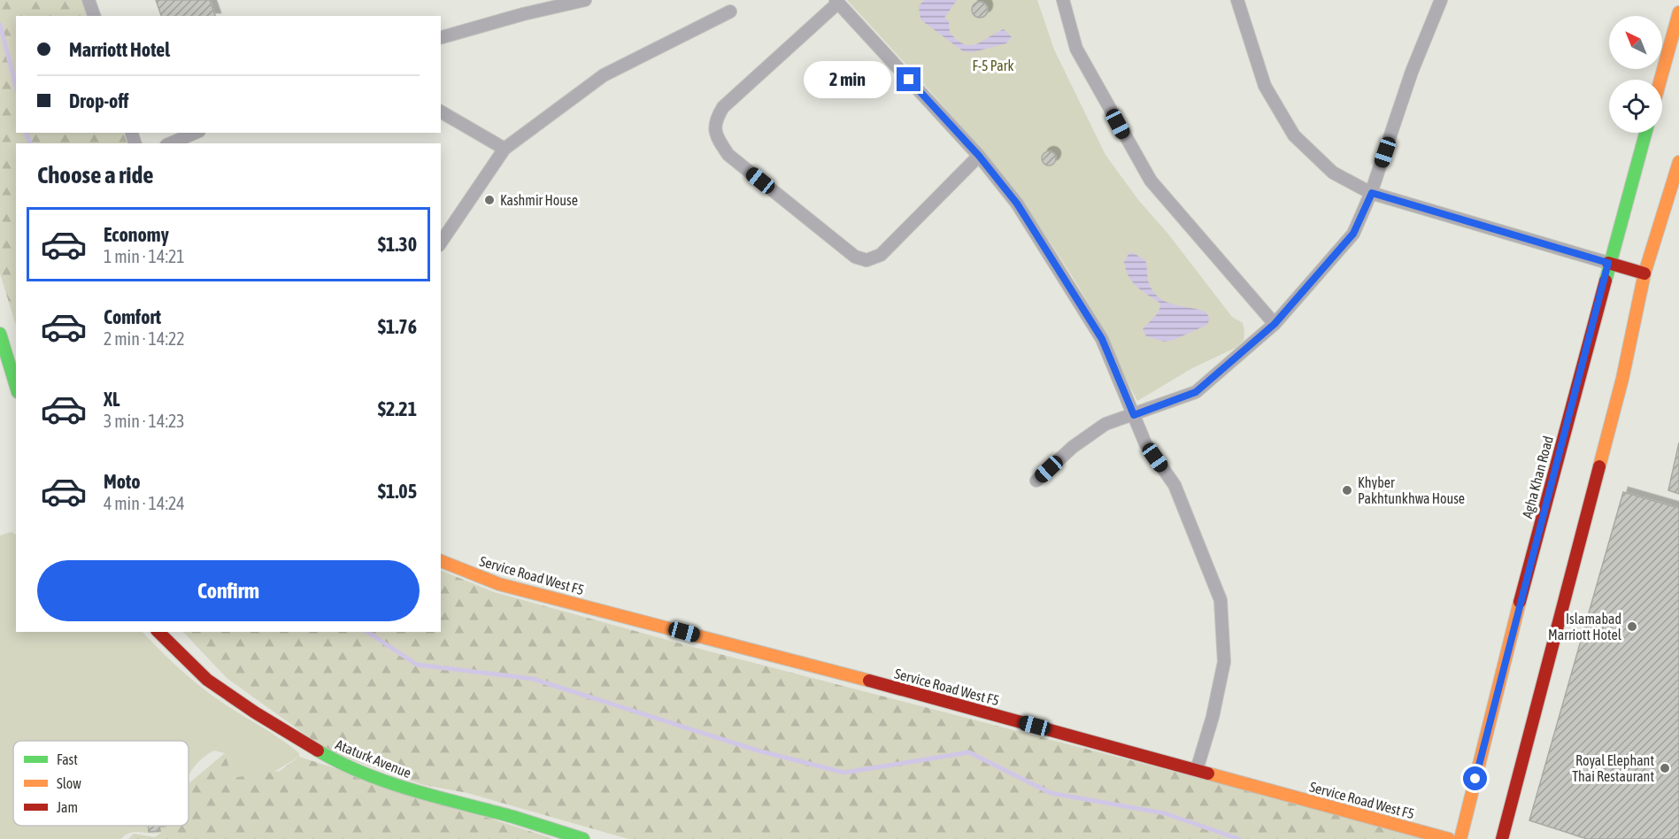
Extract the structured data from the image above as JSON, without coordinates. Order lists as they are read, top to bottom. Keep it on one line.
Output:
{"streets":{"street":["Agha Khan Road","Service Road West F5","Ataturk Avenue"]},"parks":["F-5 Park"],"places":["Kashmir House","Khyber Pakhtunkhwa House","Islamabad Marriott Hotel","Royal Elephant Thai Restaurant"],"legend":["Fast","Slow","Jam"],"north":"top left","page":{"banner":["Marriott Hotel","Drop-off"],"bubble":"2 min","heading":"Choose a ride","list":[{"name":"Economy","note":"1 min · 14:21","value":"$1.30"},{"name":"Comfort","note":"2 min · 14:22","value":"$1.76"},{"name":"XL","note":"3 min · 14:23","value":"$2.21"},{"name":"Moto","note":"4 min · 14:24","value":"$1.05"}],"buttons":"Confirm"}}
